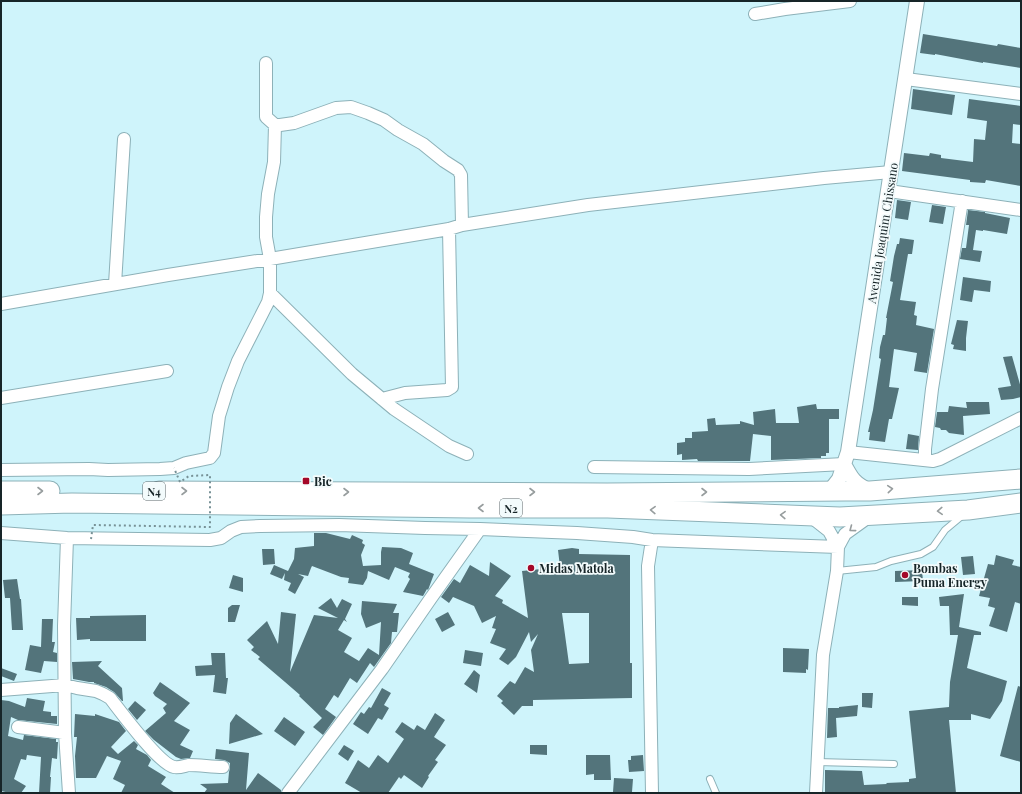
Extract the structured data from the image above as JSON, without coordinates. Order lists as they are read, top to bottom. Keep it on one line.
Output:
{"streets":{"highway":["N4","N2"],"street":["Avenida Joaquim Chissano"]},"crossings":[["Avenida Joaquim Chissano","N2"],["N4","N2"]],"places":{"transit":["Bic"],"other":["Midas Matola","Bombas Puma Energy"]}}
